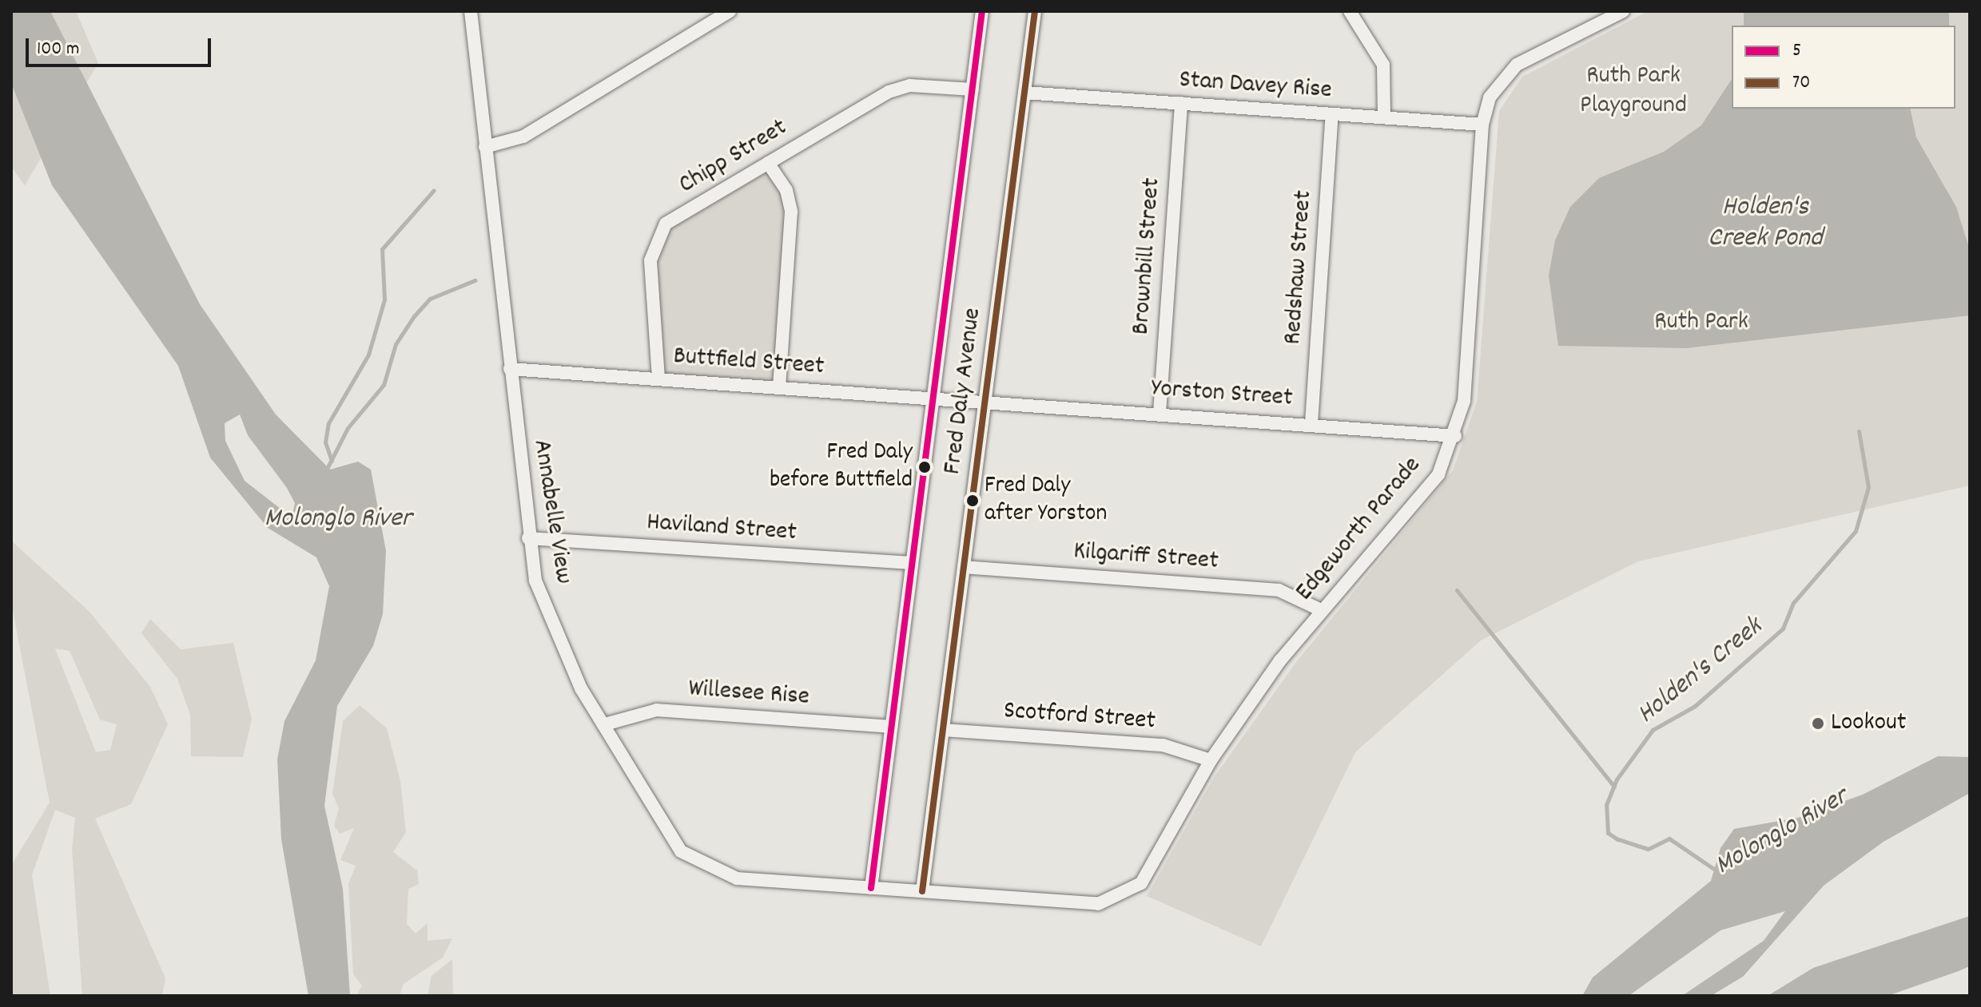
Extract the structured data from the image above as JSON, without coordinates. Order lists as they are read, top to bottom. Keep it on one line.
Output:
{"streets":{"street":["Stan Davey Rise","Chipp Street","Brownbill Street","Redshaw Street","Buttfield Street","Fred Daly Avenue","Yorston Street","Annabelle View","Haviland Street","Edgeworth Parade","Kilgariff Street","Willesee Rise","Scotford Street"]},"crossings":[["Stan Davey Rise","Brownbill Street"],["Stan Davey Rise","Redshaw Street"],["Stan Davey Rise","Fred Daly Avenue"],["Stan Davey Rise","Edgeworth Parade"],["Chipp Street","Buttfield Street"],["Chipp Street","Fred Daly Avenue"],["Brownbill Street","Yorston Street"],["Redshaw Street","Yorston Street"],["Buttfield Street","Fred Daly Avenue"],["Buttfield Street","Yorston Street"],["Buttfield Street","Annabelle View"],["Fred Daly Avenue","Yorston Street"],["Fred Daly Avenue","Annabelle View"],["Fred Daly Avenue","Haviland Street"],["Fred Daly Avenue","Edgeworth Parade"],["Fred Daly Avenue","Kilgariff Street"],["Fred Daly Avenue","Willesee Rise"],["Fred Daly Avenue","Scotford Street"],["Yorston Street","Edgeworth Parade"],["Annabelle View","Haviland Street"],["Annabelle View","Edgeworth Parade"],["Annabelle View","Willesee Rise"],["Edgeworth Parade","Kilgariff Street"],["Edgeworth Parade","Scotford Street"]],"water":["Holden's Creek Pond","Molonglo River","Holden's Creek"],"parks":["Ruth Park Playground","Ruth Park"],"places":["Fred Daly before Buttfield","Fred Daly after Yorston","Lookout"],"lines":["transit line 5","transit line 70"],"legend":["5","70"],"scale_bar":"100 m"}
